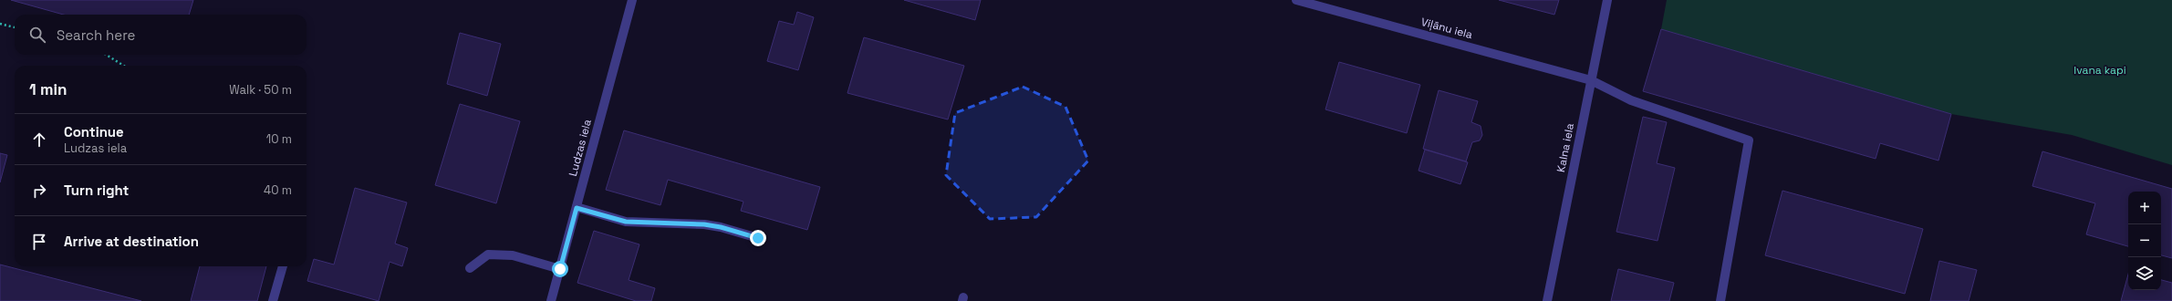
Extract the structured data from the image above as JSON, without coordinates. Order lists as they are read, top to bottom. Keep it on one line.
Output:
{"streets":{"street":["Viļānu iela","Ludzas iela","Kalna iela"]},"crossings":[["Viļānu iela","Kalna iela"]],"parks":["Ivana kapi"],"page":{"search":"Search here","heading":["1 min","Walk · 50 m"],"list":[["Continue","Ludzas iela","10 m"],["Turn right","40 m"],"Arrive at destination"],"map_buttons":["+","−"]}}
